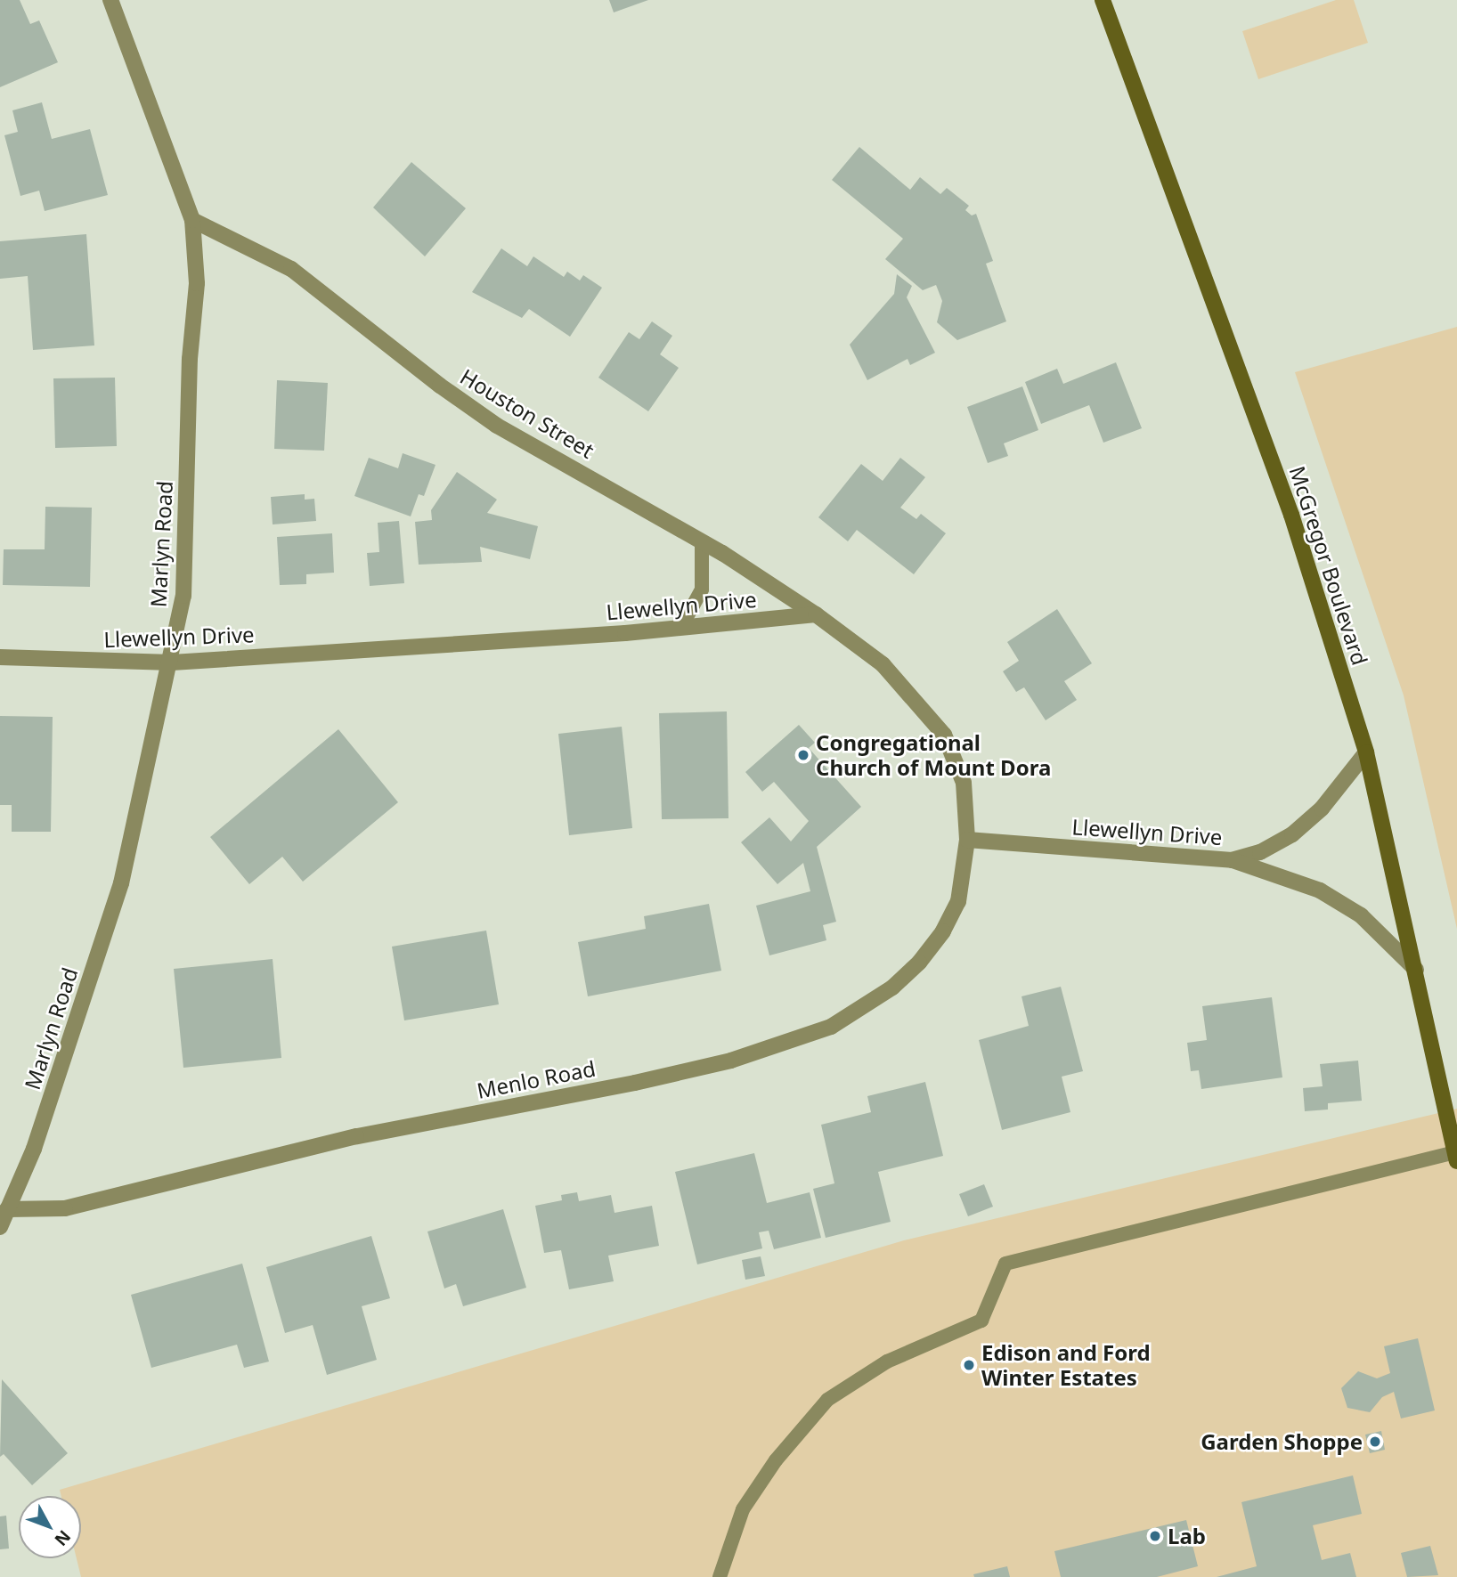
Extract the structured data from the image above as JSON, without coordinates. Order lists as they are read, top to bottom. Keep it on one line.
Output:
{"streets":{"main road":["McGregor Boulevard"],"street":["Houston Street","Marlyn Road","Llewellyn Drive","Menlo Road"]},"crossings":[["Houston Street","Marlyn Road"],["Houston Street","Llewellyn Drive"],["Marlyn Road","Llewellyn Drive"],["Marlyn Road","Menlo Road"],["McGregor Boulevard","Llewellyn Drive"],["Llewellyn Drive","Menlo Road"]],"places":["Congregational Church of Mount Dora","Edison and Ford Winter Estates","Garden Shoppe","Lab"],"north":"bottom right"}
